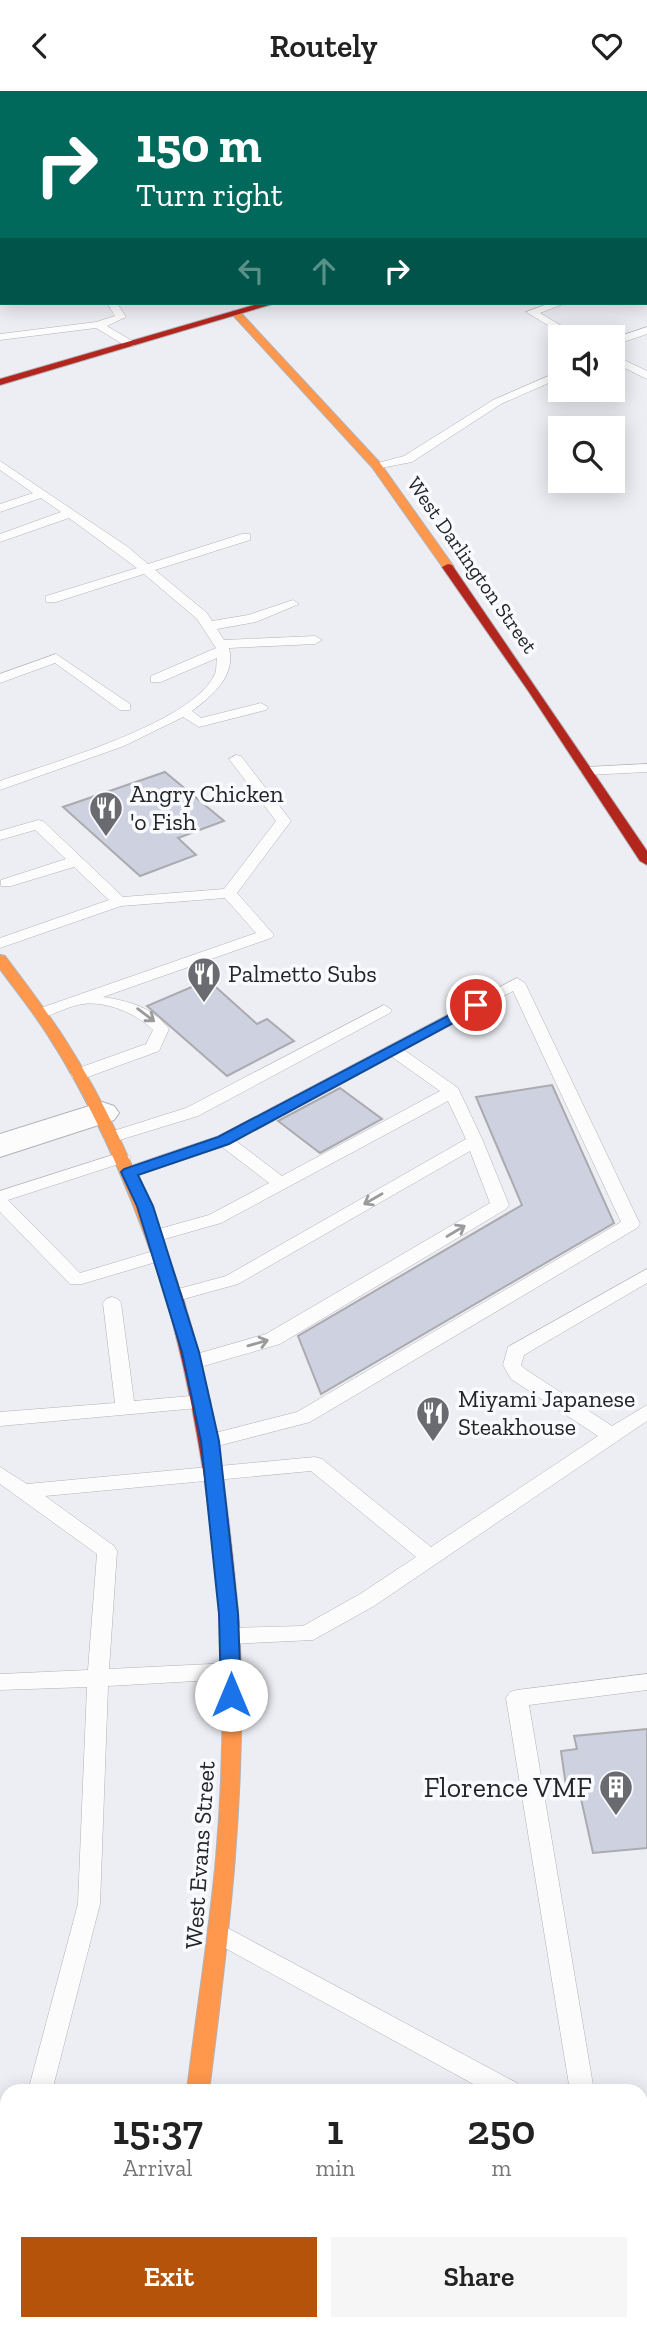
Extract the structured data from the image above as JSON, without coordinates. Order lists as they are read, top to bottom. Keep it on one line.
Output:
{"streets":{"main road":["West Darlington Street","West Evans Street"]},"places":{"restaurant":["Angry Chicken 'o Fish","Palmetto Subs","Miyami Japanese Steakhouse"],"building":["Florence VMF"]},"page":{"header":"Routely","turn":["150 m","Turn right"],"eta":["15:37","Arrival","1","min","250","m"],"buttons":["Exit","Share"]}}
